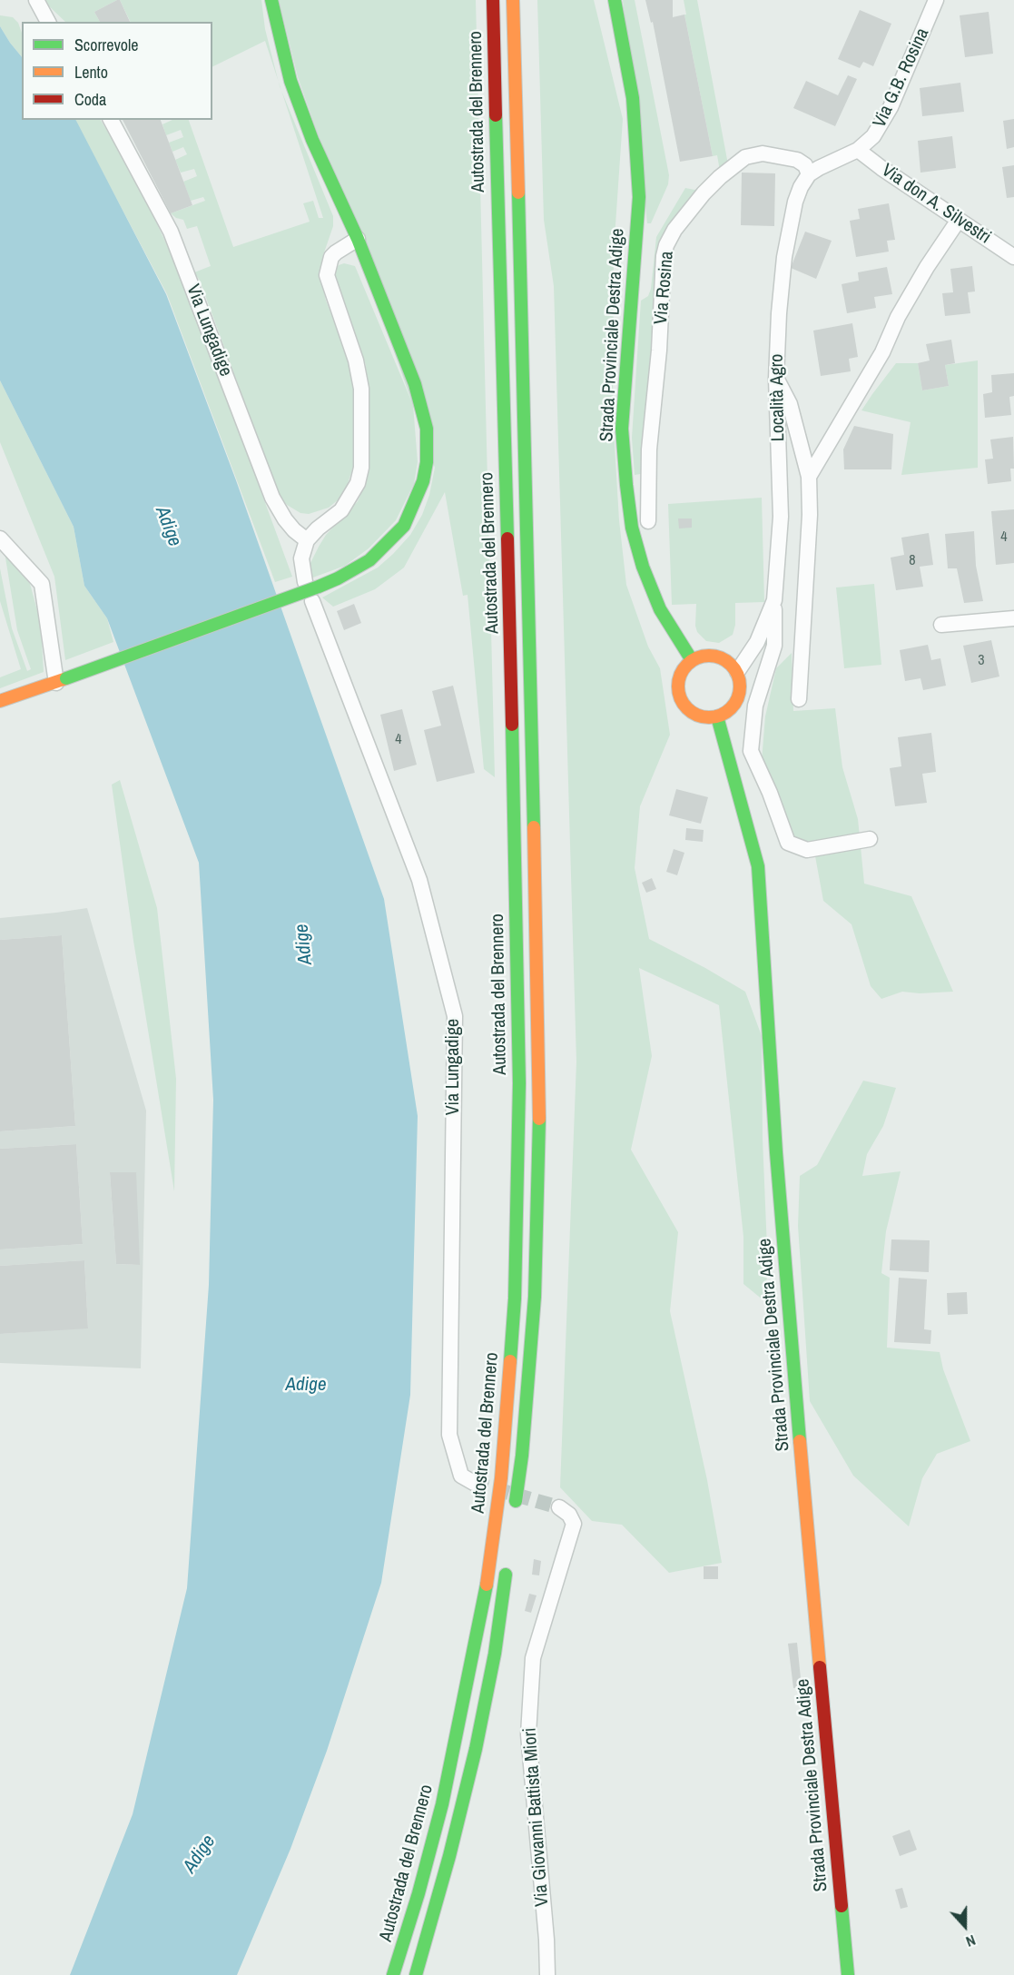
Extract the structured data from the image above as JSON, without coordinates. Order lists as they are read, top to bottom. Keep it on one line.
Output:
{"streets":{"main road":["Autostrada del Brennero","Strada Provinciale Destra Adige"],"street":["Via G.B. Rosina","Via don A. Silvestri","Via Rosina","Via Lungadige","Località Agro","Via Giovanni Battista Miori"]},"crossings":[["Via G.B. Rosina","Via don A. Silvestri"],["Via Rosina","Località Agro"],["Strada Provinciale Destra Adige","Località Agro"]],"water":["Adige"],"house_numbers":["4","8","3","4"],"legend":["Scorrevole","Lento","Coda"],"north":"bottom"}
